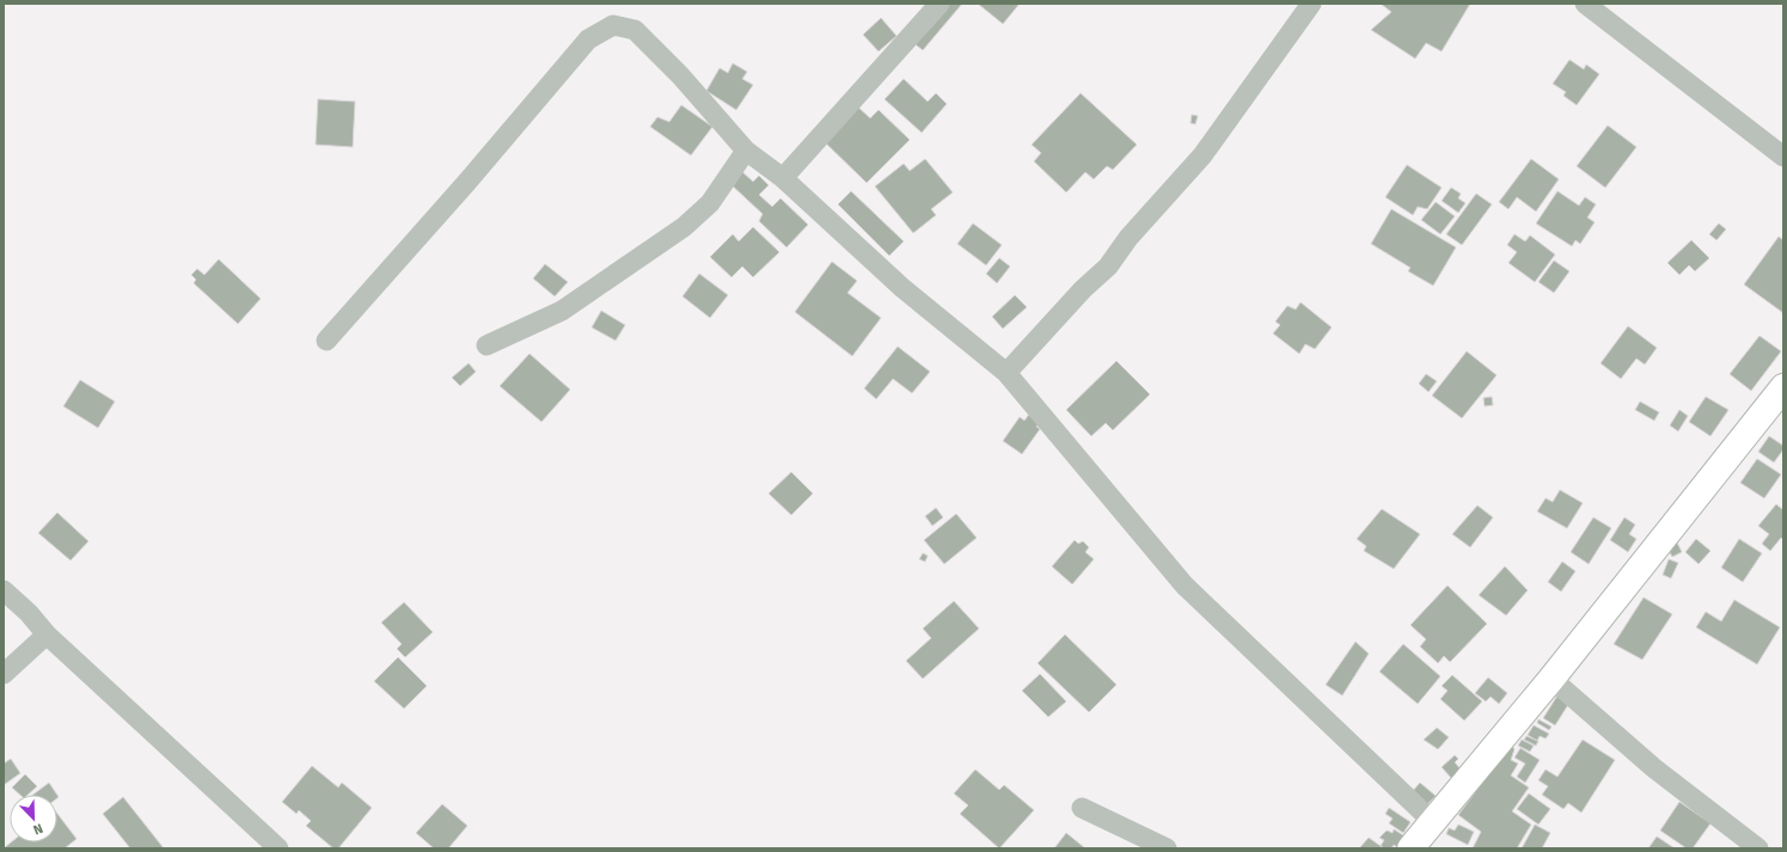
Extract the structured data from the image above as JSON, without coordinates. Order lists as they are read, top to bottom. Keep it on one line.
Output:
{"north":"bottom right"}
